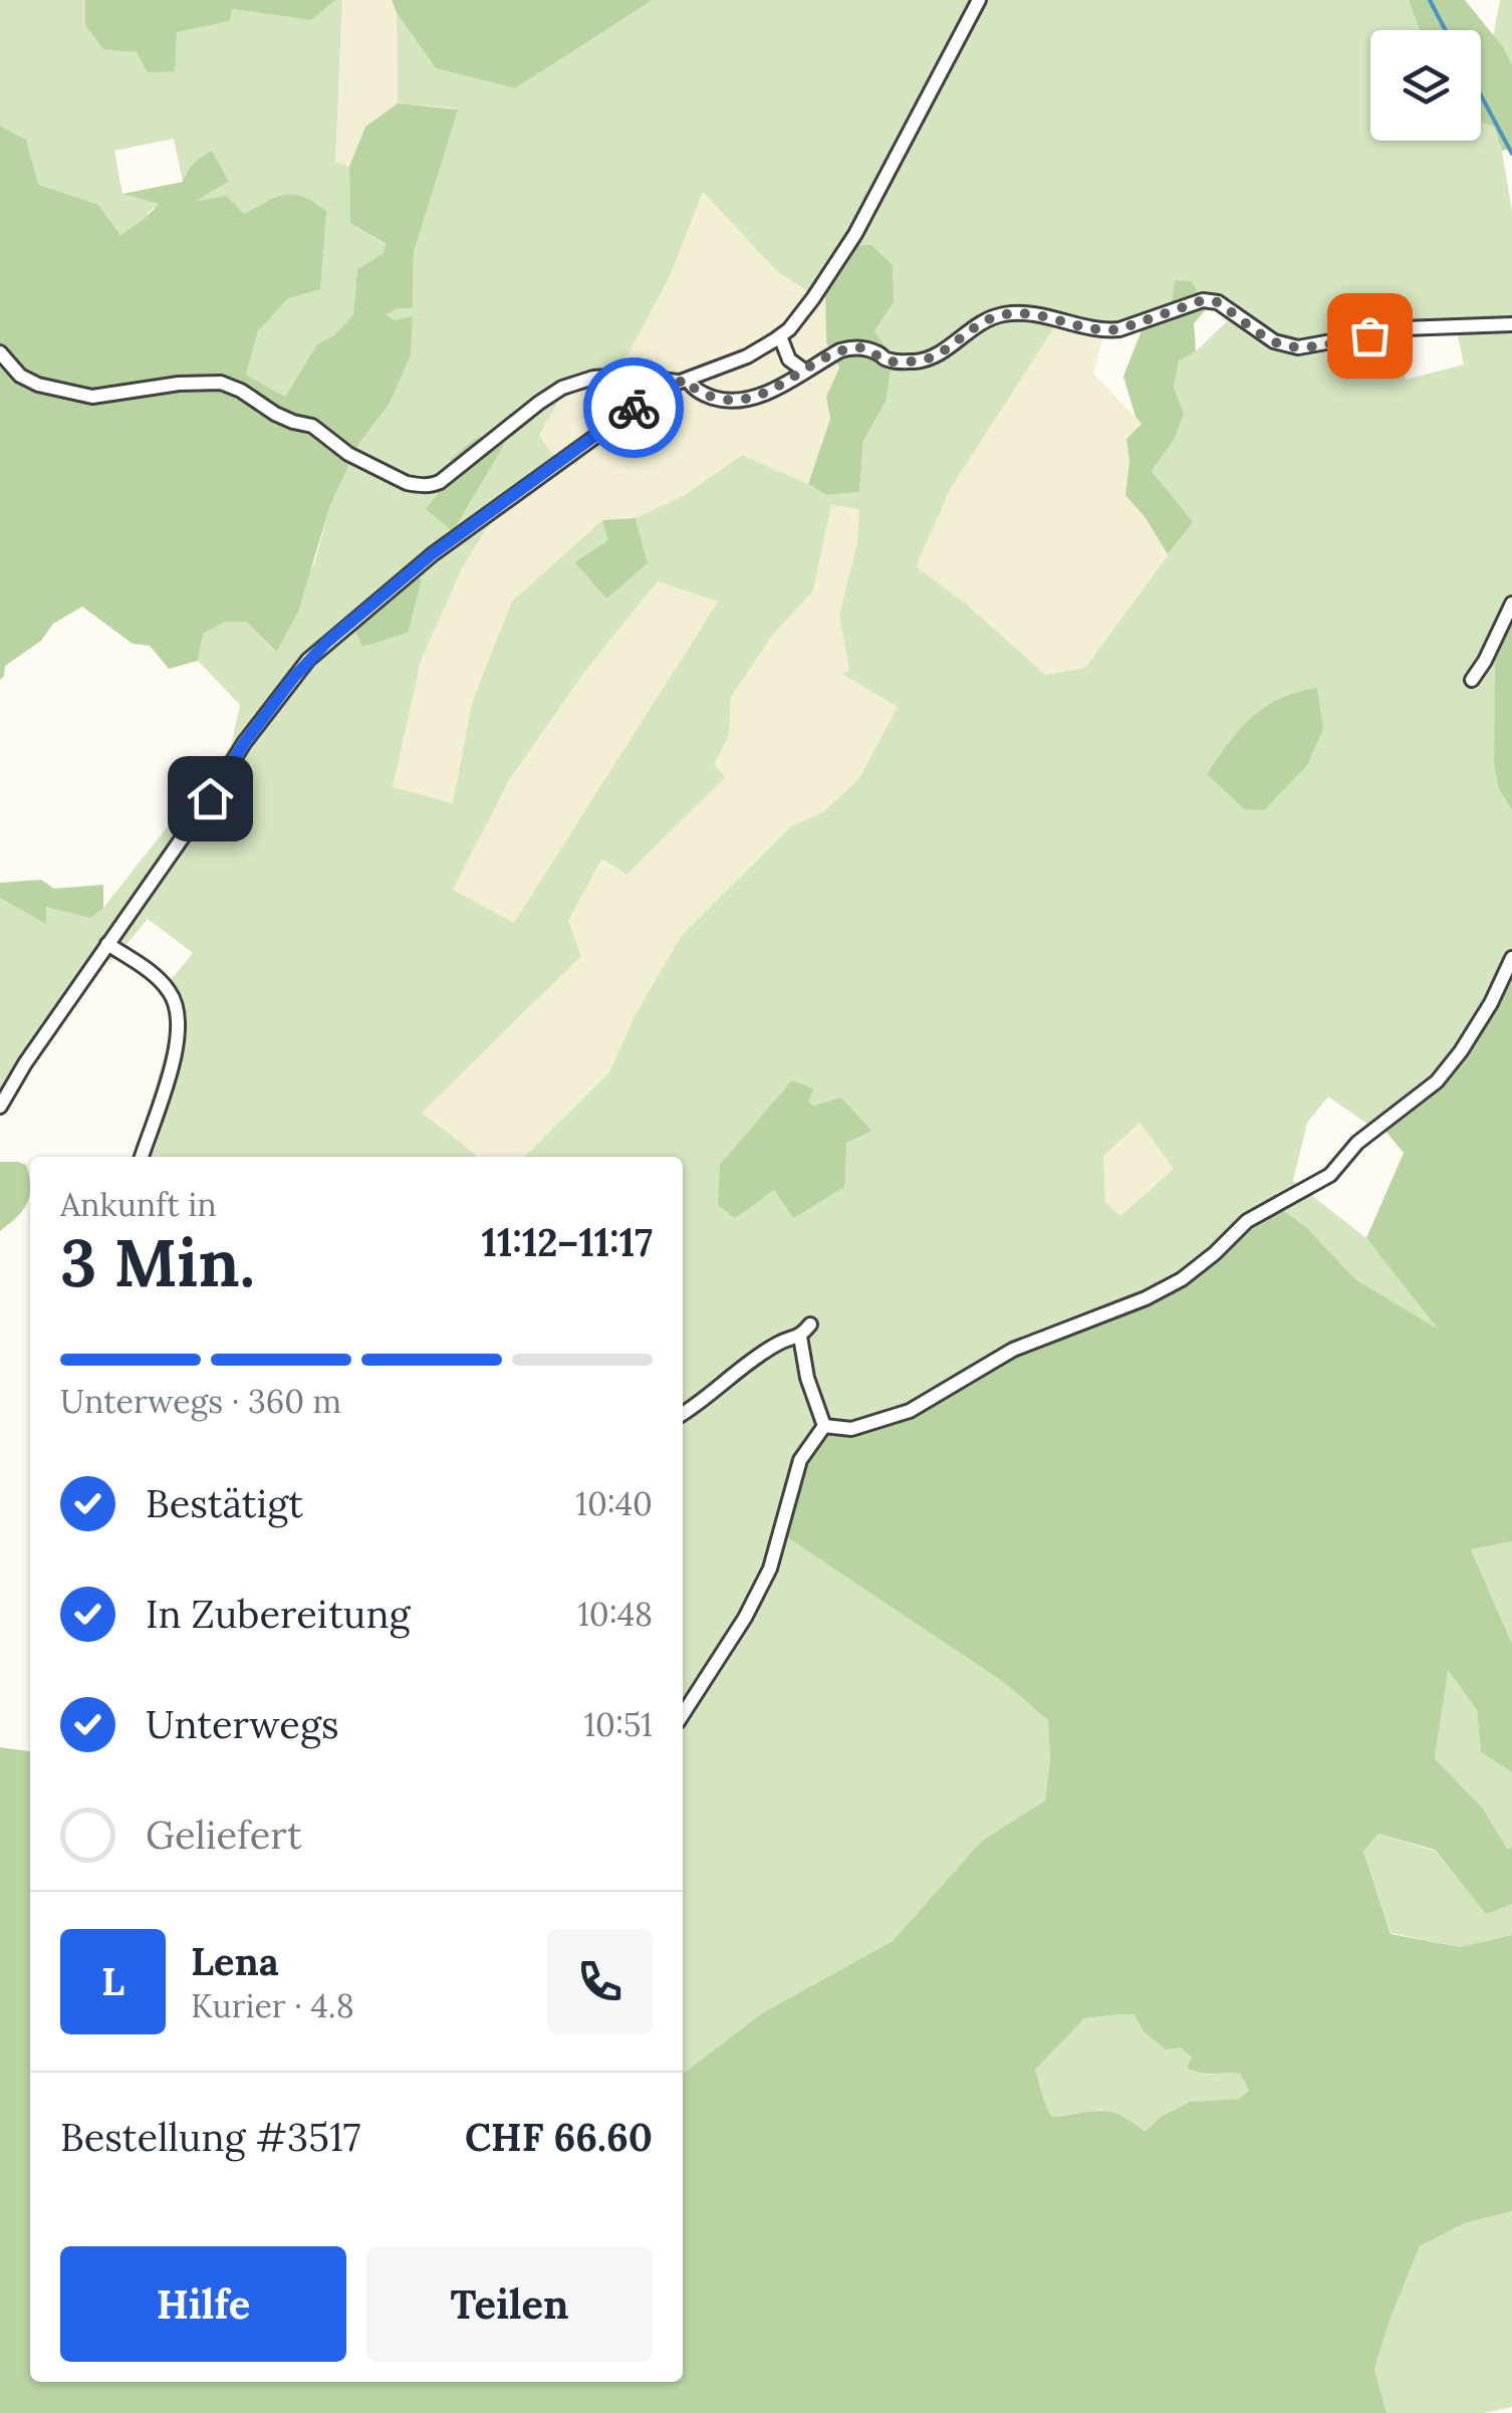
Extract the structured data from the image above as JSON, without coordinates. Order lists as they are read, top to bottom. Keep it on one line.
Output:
{"page":{"heading":["3 Min.","Ankunft in","11:12–11:17"],"panel":["Lena","Kurier · 4.8","Bestellung #3517","CHF 66.60"],"bar":"Unterwegs · 360 m","list":[["Bestätigt","10:40"],["In Zubereitung","10:48"],["Unterwegs","10:51"],"Geliefert"],"round":"L","buttons":["Hilfe","Teilen"]}}
